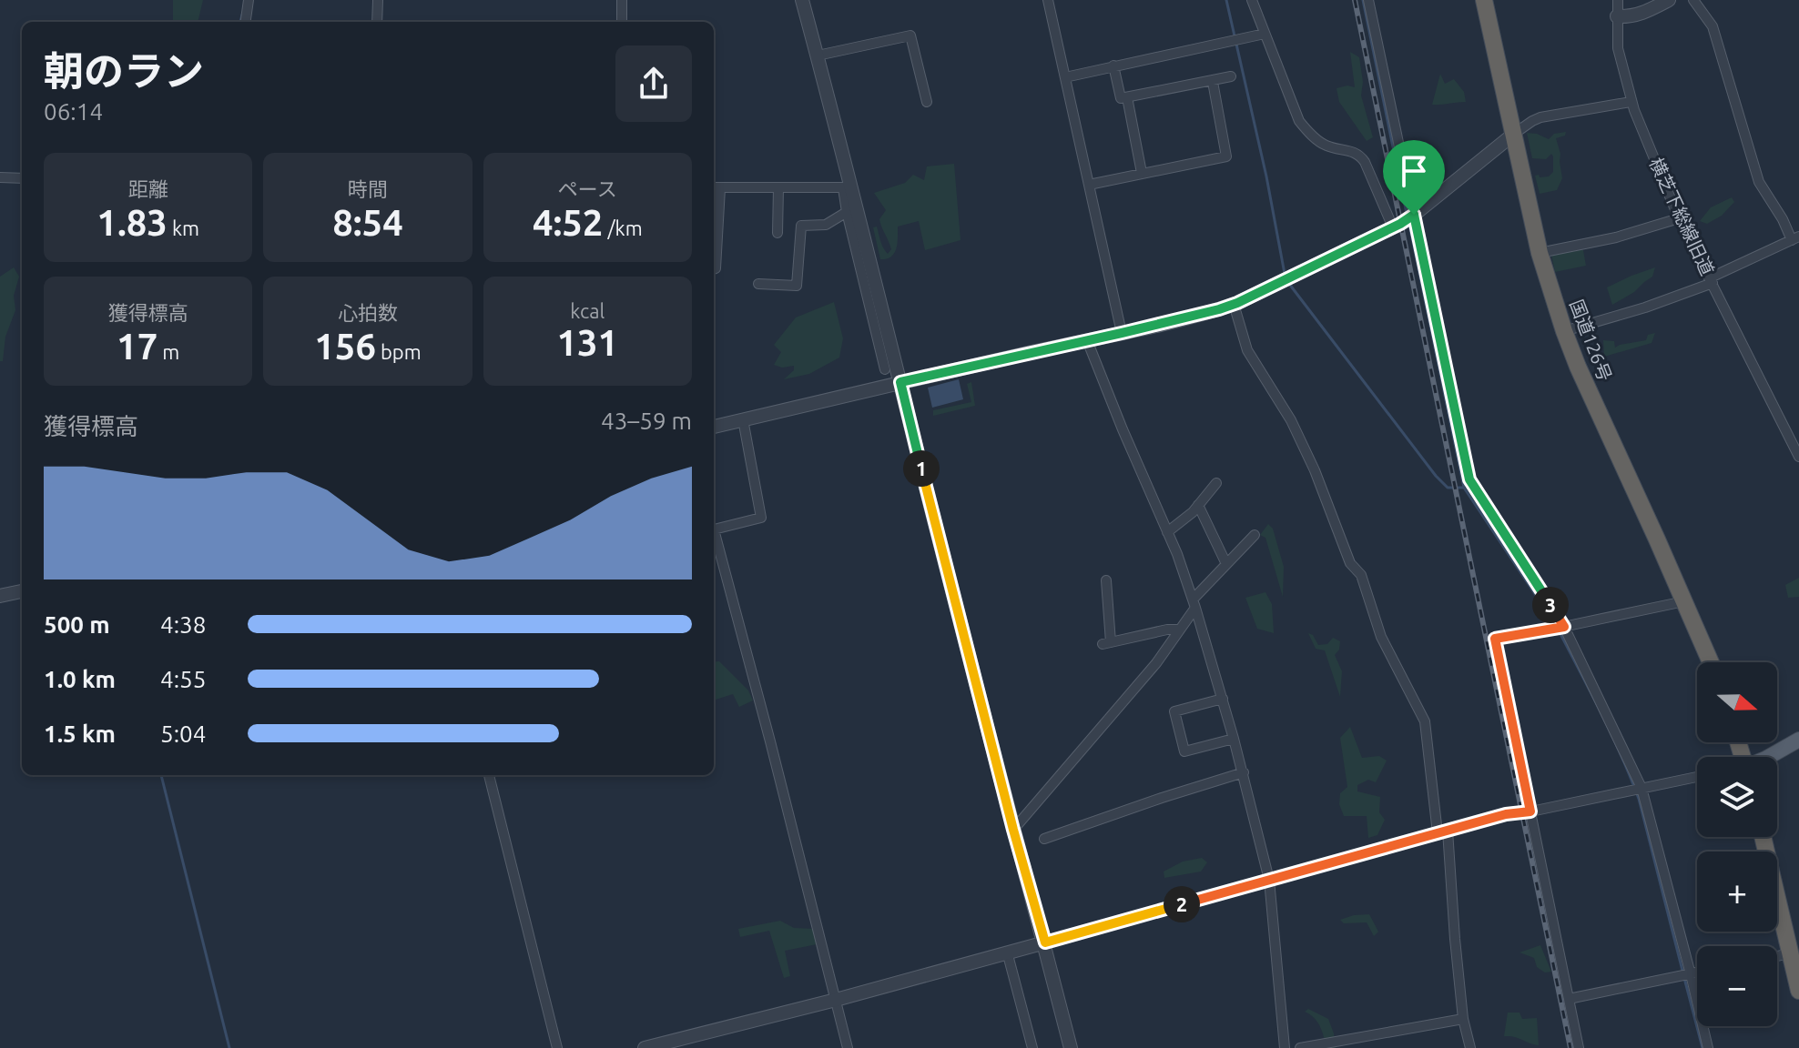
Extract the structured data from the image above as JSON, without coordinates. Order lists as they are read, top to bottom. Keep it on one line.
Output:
{"streets":{"highway":["国道126号"],"street":["横芝下総線旧道"]},"north":"right","page":{"heading":["朝のラン","06:14"],"stats":[["距離","1.83 km"],["時間","8:54"],["ペース","4:52 /km"],["獲得標高","17 m"],["心拍数","156 bpm"],["kcal","131"]],"chart":["獲得標高","43–59 m"],"pins":["1","3","2"],"list":[{"name":"500 m","note":"4:38"},{"name":"1.0 km","note":"4:55"},{"name":"1.5 km","note":"5:04"}],"map_buttons":["+","−"]}}
